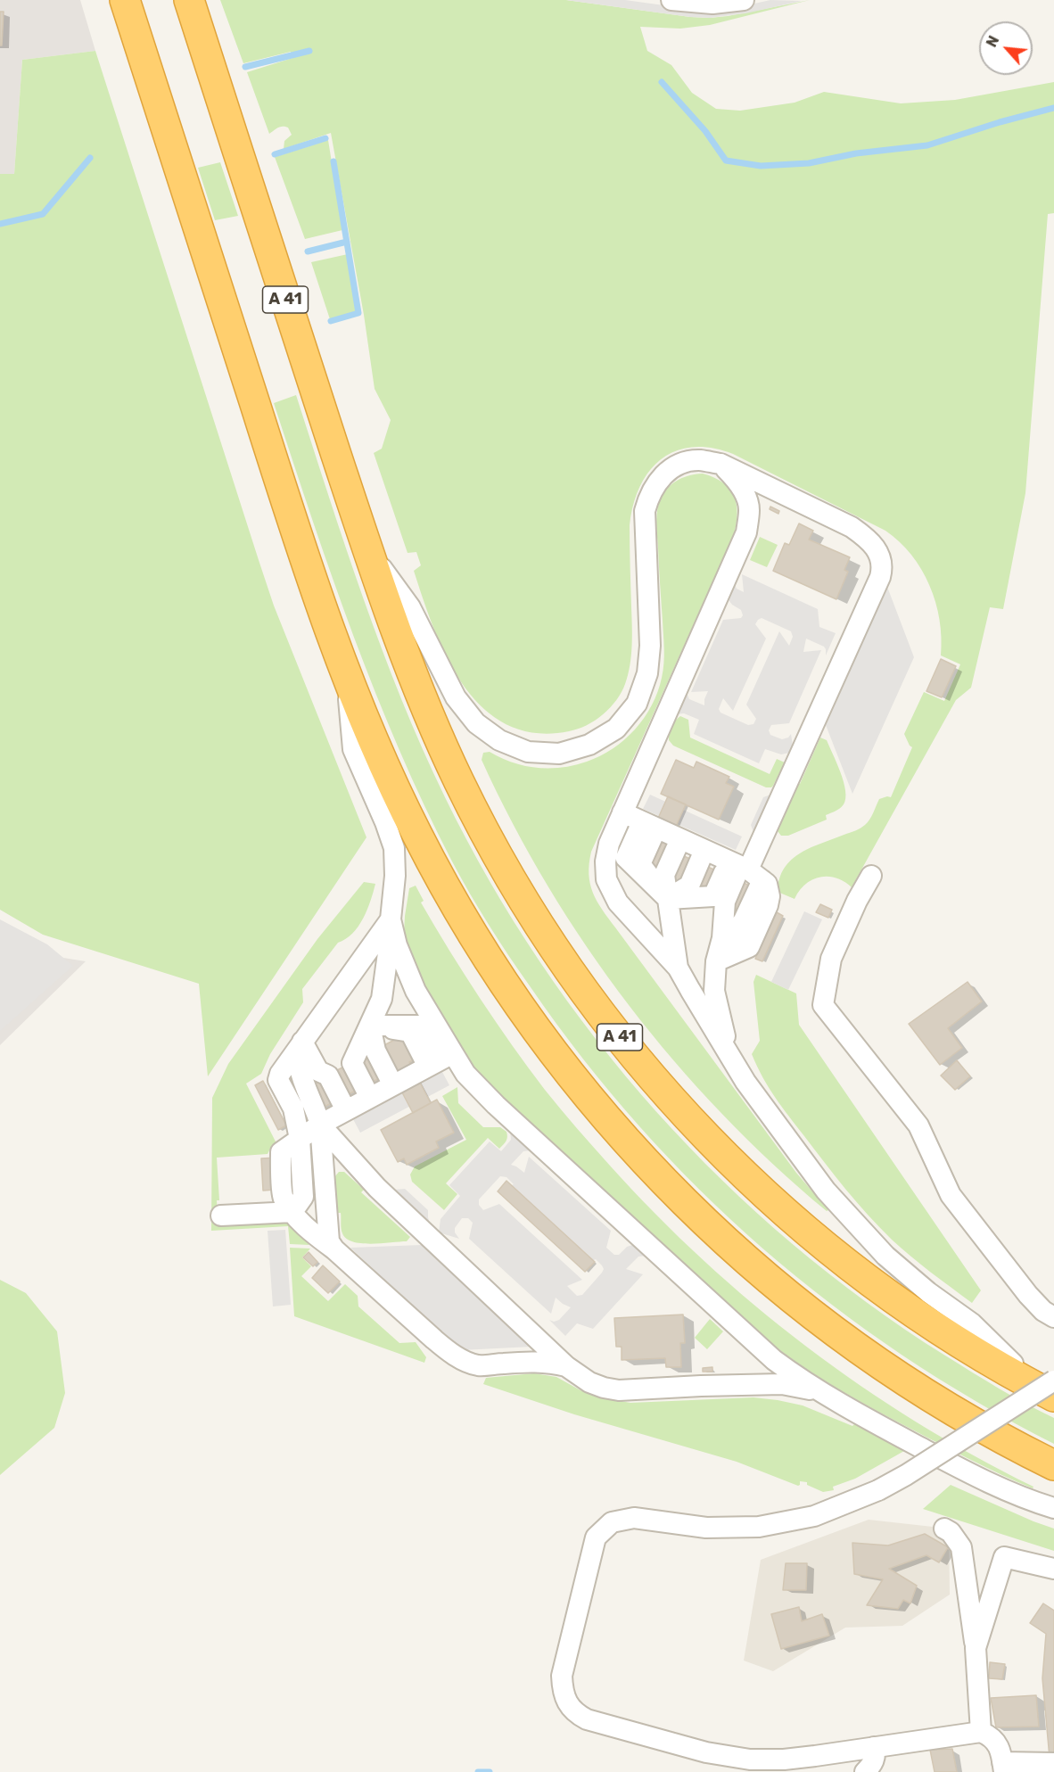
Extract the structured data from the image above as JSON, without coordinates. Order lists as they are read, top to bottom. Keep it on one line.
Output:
{"streets":{"highway":["A 41"]},"north":"top left"}
